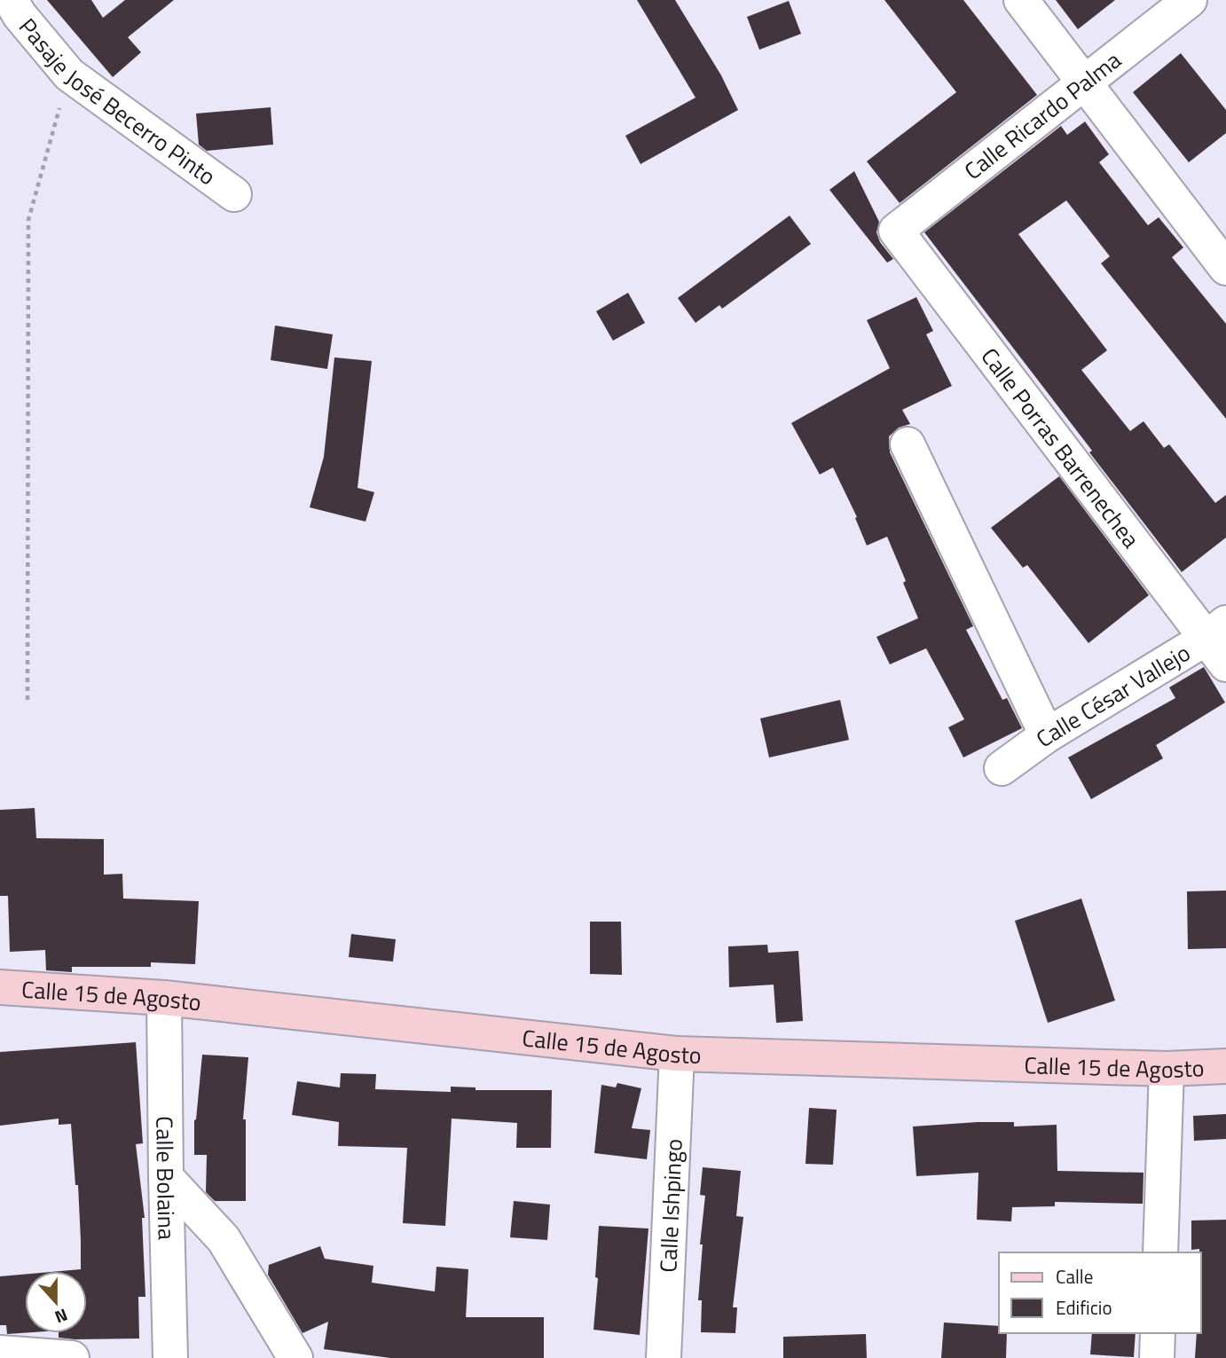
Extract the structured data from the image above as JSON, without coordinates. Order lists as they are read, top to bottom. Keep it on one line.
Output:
{"streets":{"street":["Pasaje José Becerro Pinto","Calle Ricardo Palma","Calle Porras Barrenechea","Calle César Vallejo","Calle 15 de Agosto","Calle Bolaina","Calle Ishpingo"]},"crossings":[["Calle Ricardo Palma","Calle Porras Barrenechea"],["Calle Porras Barrenechea","Calle César Vallejo"],["Calle 15 de Agosto","Calle Bolaina"],["Calle 15 de Agosto","Calle Ishpingo"]],"legend":["Calle","Edificio"],"north":"bottom"}
